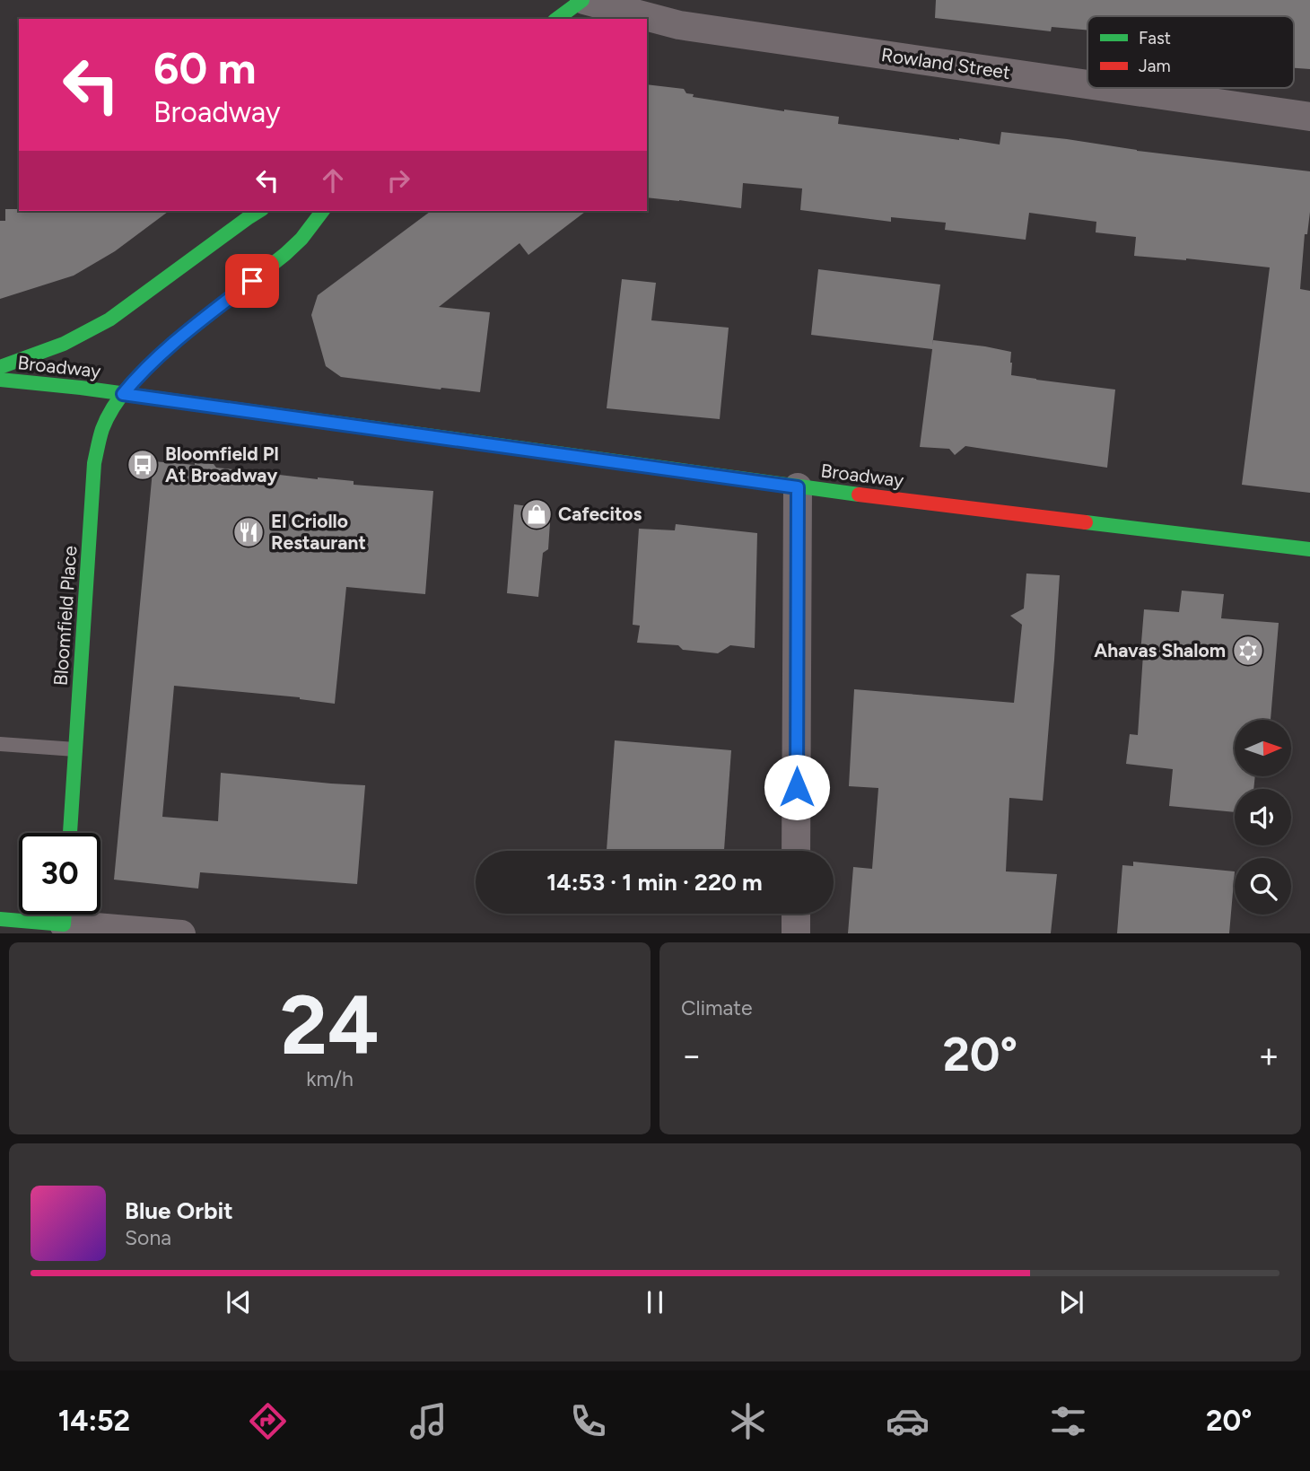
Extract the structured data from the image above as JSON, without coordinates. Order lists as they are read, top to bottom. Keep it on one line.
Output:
{"streets":{"main road":["Broadway","Bloomfield Place"],"street":["Rowland Street"]},"crossings":[["Broadway","Bloomfield Place"]],"places":{"bus stop":["Bloomfield Pl At Broadway"],"shop":["Cafecitos"],"restaurant":["El Criollo Restaurant"],"synagogue":["Ahavas Shalom"]},"legend":["Fast","Jam"],"north":"right","page":{"turn":["60 m","Broadway"],"limit":"30","trip":"14:53 · 1 min · 220 m","tile":[["24","km/h"],"Climate"],"heat":["−","20°","+"],"song":["Blue Orbit","Sona"],"tabs":["14:52","20°"]}}
